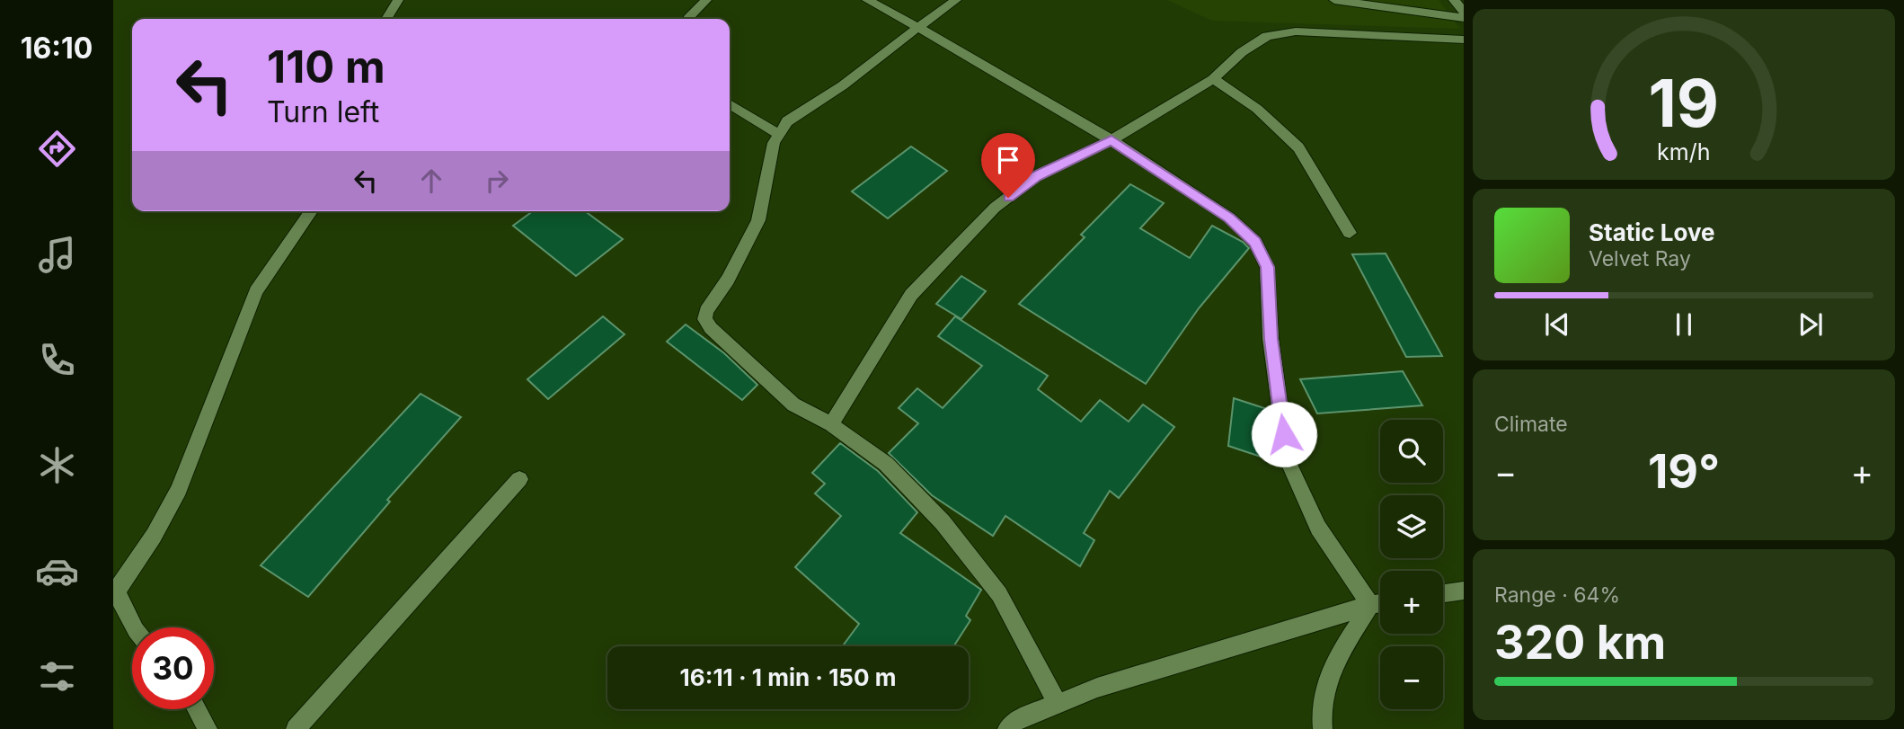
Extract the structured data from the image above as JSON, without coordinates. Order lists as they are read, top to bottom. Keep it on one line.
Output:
{"page":{"tabs":"16:10","turn":["110 m","Turn left"],"song":["Static Love","Velvet Ray"],"tile":["Climate",["Range · 64%","320 km"]],"map_buttons":["+","−"],"heat":["−","19°","+"],"limit":"30","trip":"16:11 · 1 min · 150 m","gauge":["19","km/h"]}}
